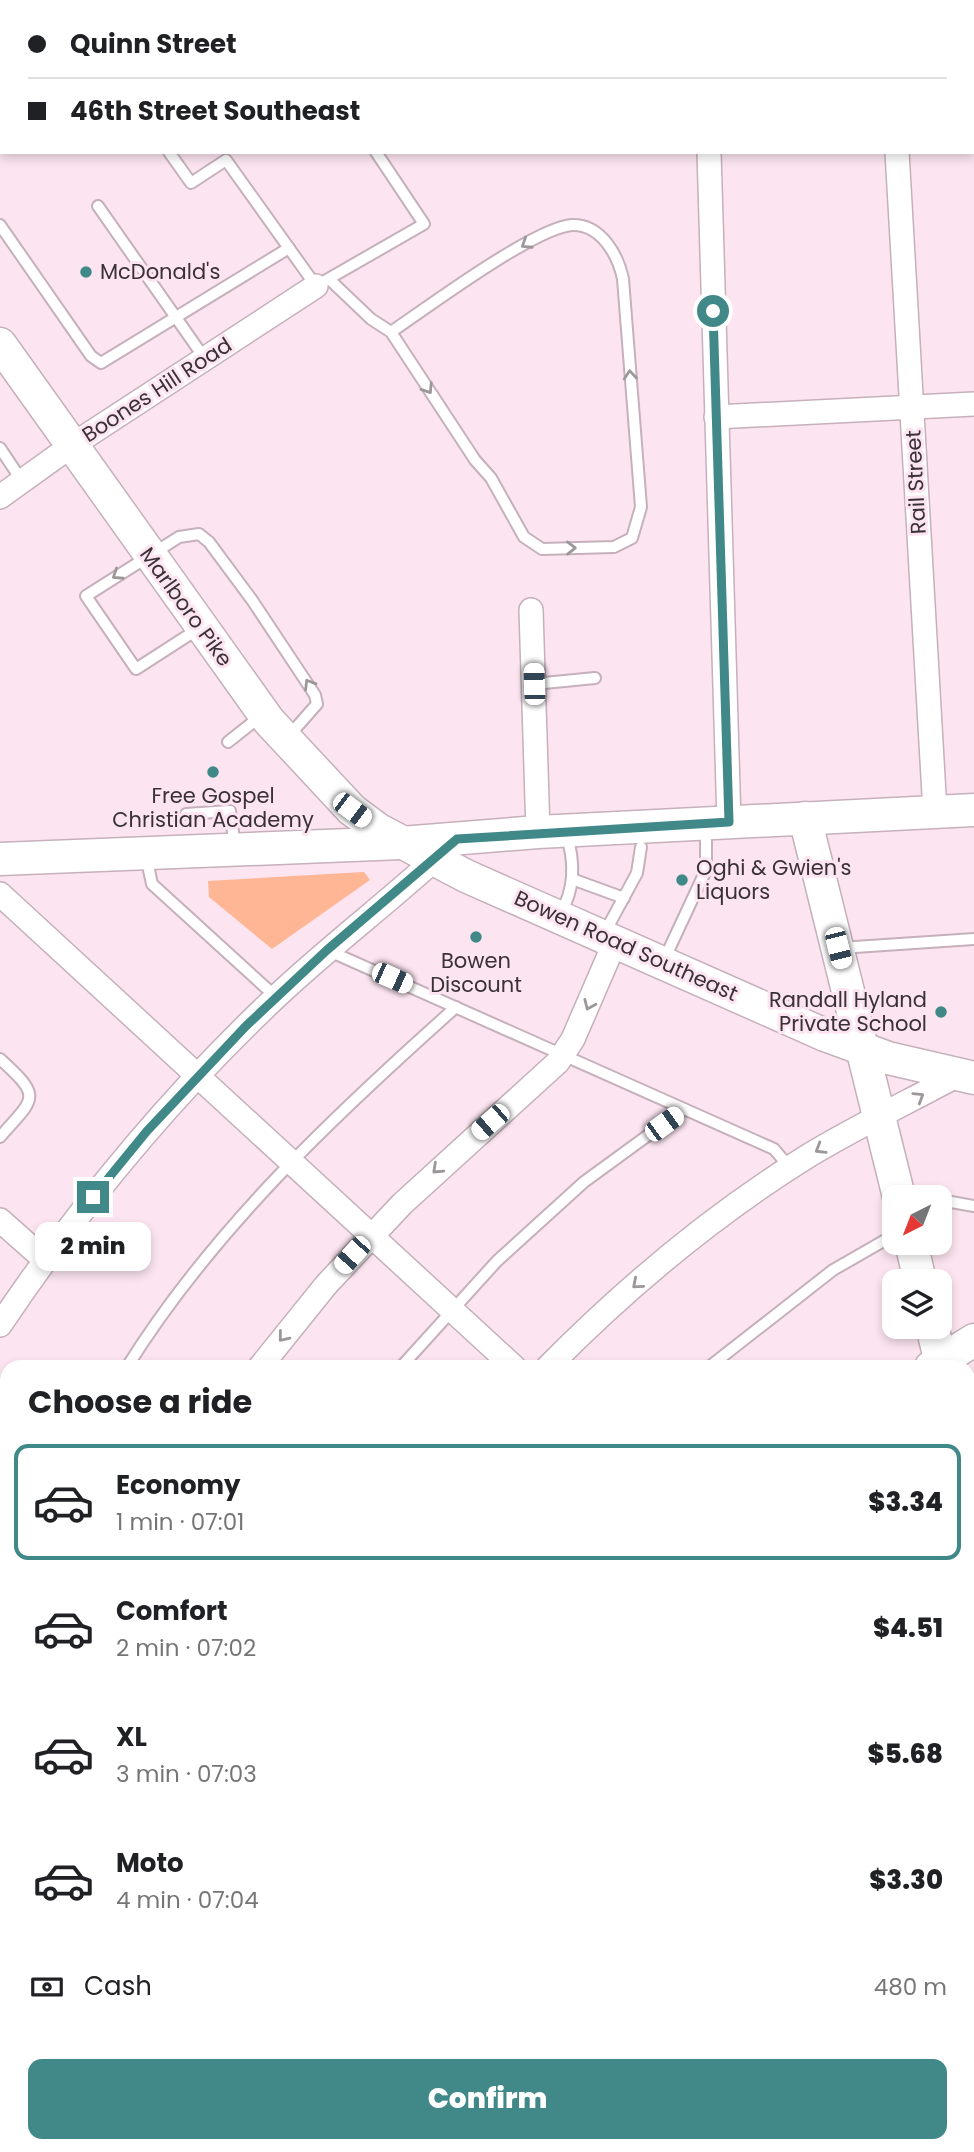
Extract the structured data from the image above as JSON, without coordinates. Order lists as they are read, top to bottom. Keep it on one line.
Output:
{"streets":{"main road":["Marlboro Pike","Bowen Road Southeast"],"street":["Boones Hill Road","Rail Street"]},"crossings":[["Boones Hill Road","Marlboro Pike"],["Marlboro Pike","Bowen Road Southeast"]],"places":["McDonald's","Free Gospel Christian Academy","Oghi & Gwien's Liquors","Bowen Discount","Randall Hyland Private School"],"north":"bottom left","page":{"banner":["Quinn Street","46th Street Southeast"],"bubble":"2 min","heading":"Choose a ride","list":[{"name":"Economy","note":"1 min · 07:01","value":"$3.34"},{"name":"Comfort","note":"2 min · 07:02","value":"$4.51"},{"name":"XL","note":"3 min · 07:03","value":"$5.68"},{"name":"Moto","note":"4 min · 07:04","value":"$3.30"}],"pay":["Cash","480 m"],"buttons":"Confirm"}}
